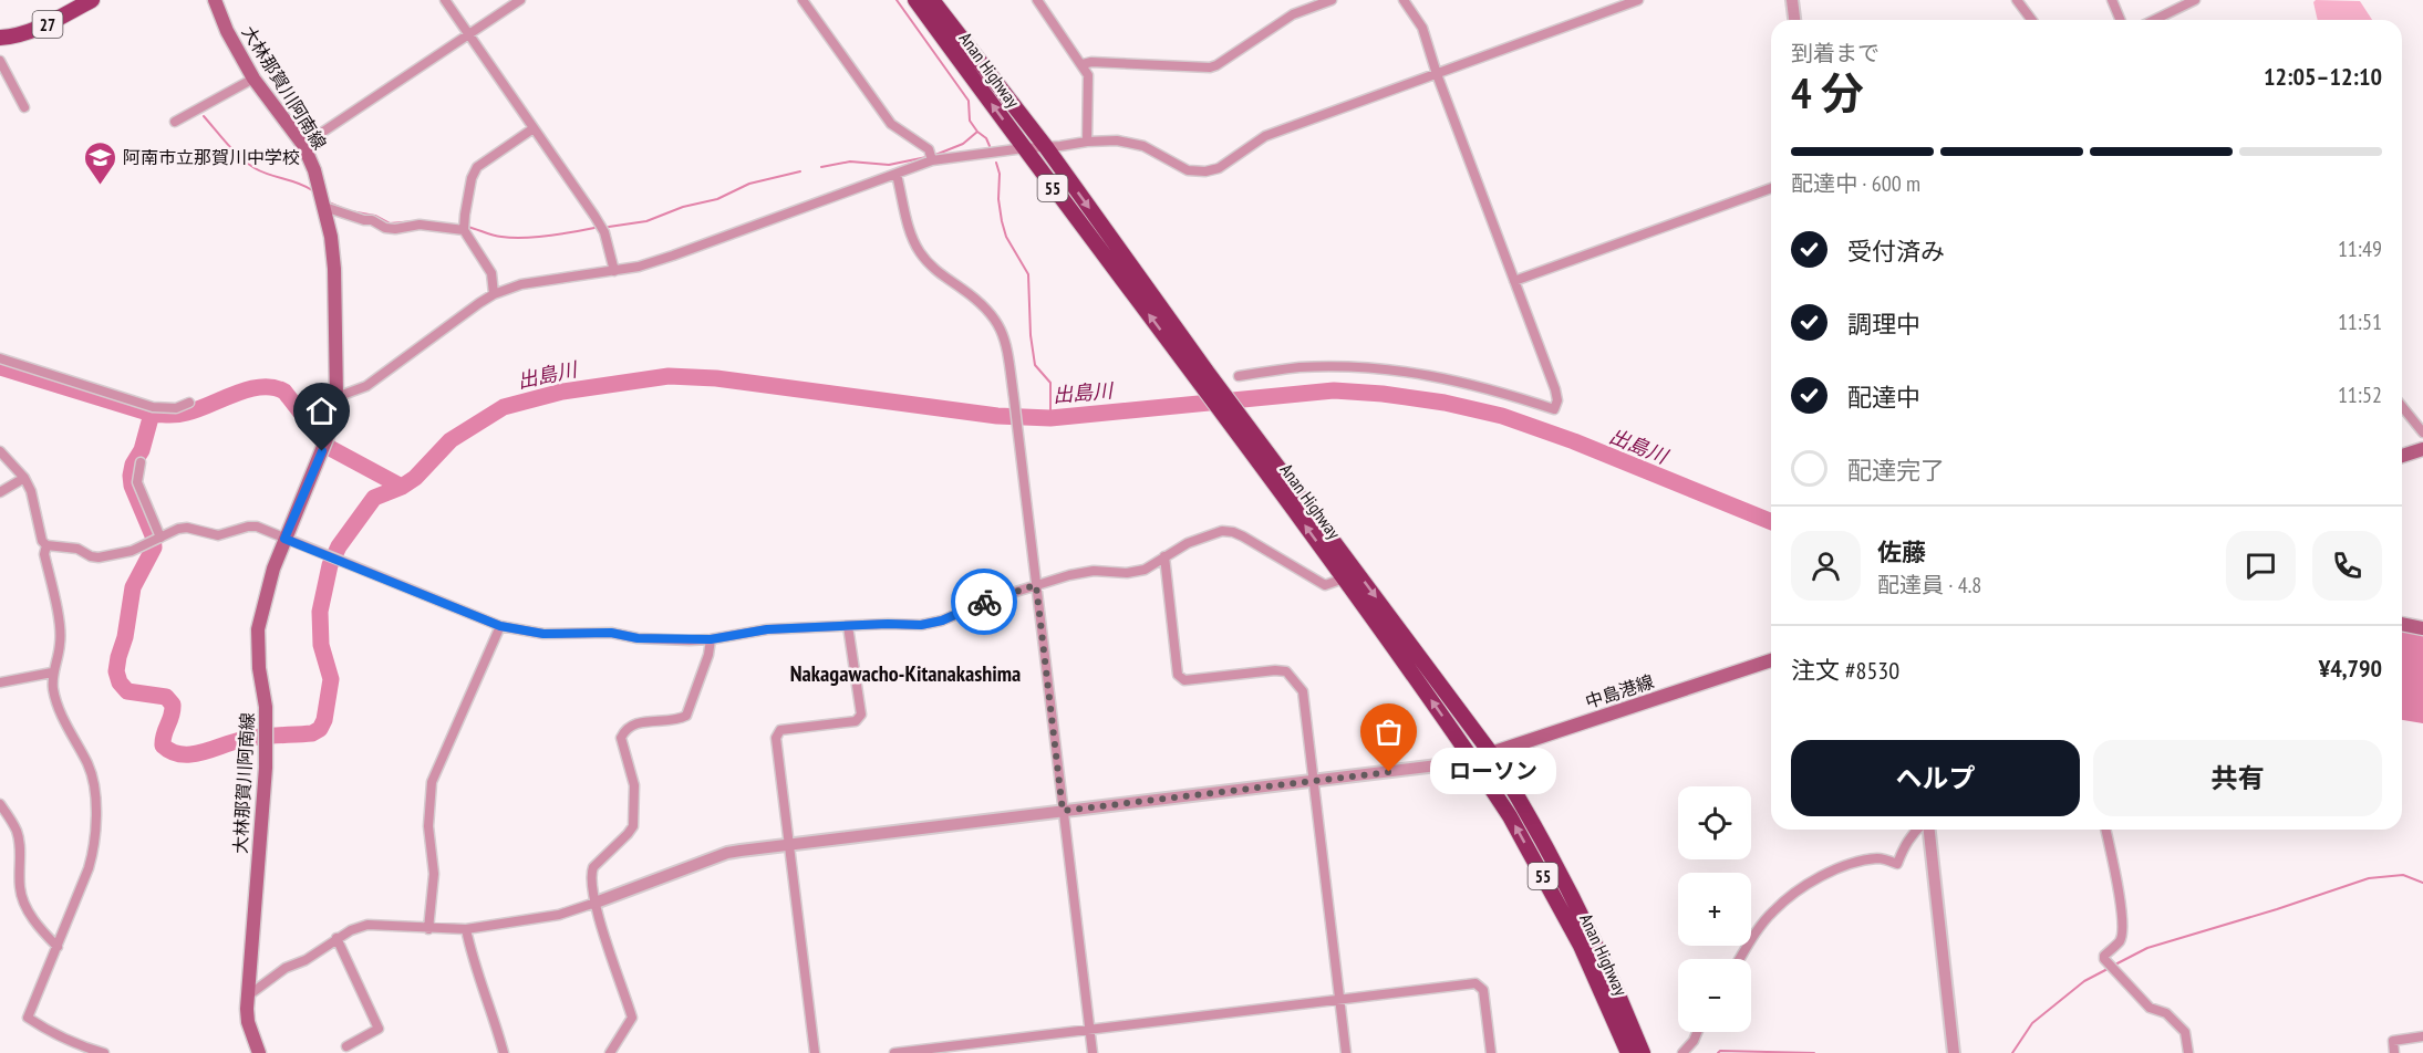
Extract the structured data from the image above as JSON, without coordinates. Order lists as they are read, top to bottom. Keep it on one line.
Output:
{"streets":{"highway":["Anan Highway","55"],"main road":["27","大林那賀川阿南線","中島港線"]},"crossings":[["Anan Highway","55"],["Anan Highway","中島港線"]],"districts":["Nakagawacho-Kitanakashima"],"water":["出島川"],"places":{"school or university":["阿南市立那賀川中学校"],"other":["ローソン"]},"page":{"heading":["4 分","到着まで","12:05–12:10"],"panel":["佐藤","配達員 · 4.8","注文 #8530","¥4,790"],"bar":"配達中 · 600 m","list":[["受付済み","11:49"],["調理中","11:51"],["配達中","11:52"],"配達完了"],"buttons":["ヘルプ","共有"],"bubble":"ローソン","map_buttons":["+","−"]}}
